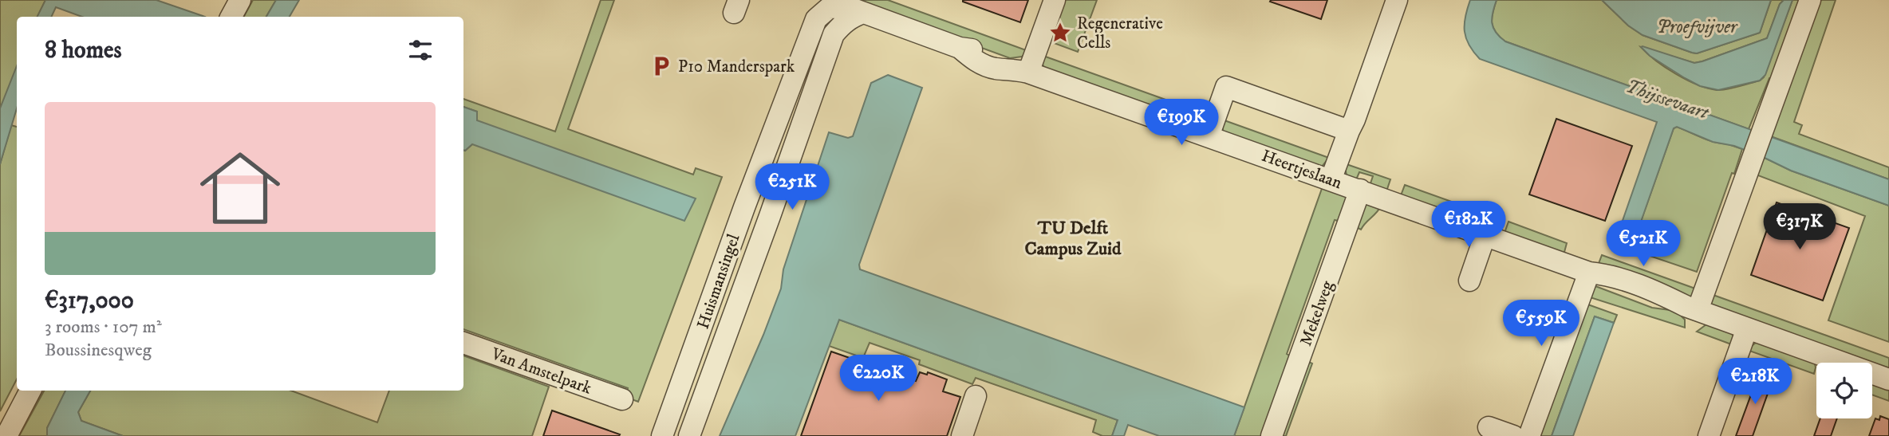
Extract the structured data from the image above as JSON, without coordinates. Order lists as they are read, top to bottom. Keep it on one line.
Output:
{"streets":{"street":["Heertjeslaan","Huismansingel","Mekelweg","Van Amstelpark"]},"crossings":[["Heertjeslaan","Huismansingel"],["Heertjeslaan","Mekelweg"]],"districts":["TU Delft Campus Zuid"],"water":["Proefvijver","Thijssevaart"],"places":{"place":["Regenerative Cells"],"parking":["P10 Manderspark"]},"page":{"heading":"8 homes","list":[{"name":"€317,000","note":"3 rooms · 107 m² · Boussinesqweg"}],"price":["€199K","€251K","€182K","€317K","€521K","€559K","€220K","€218K"]}}
